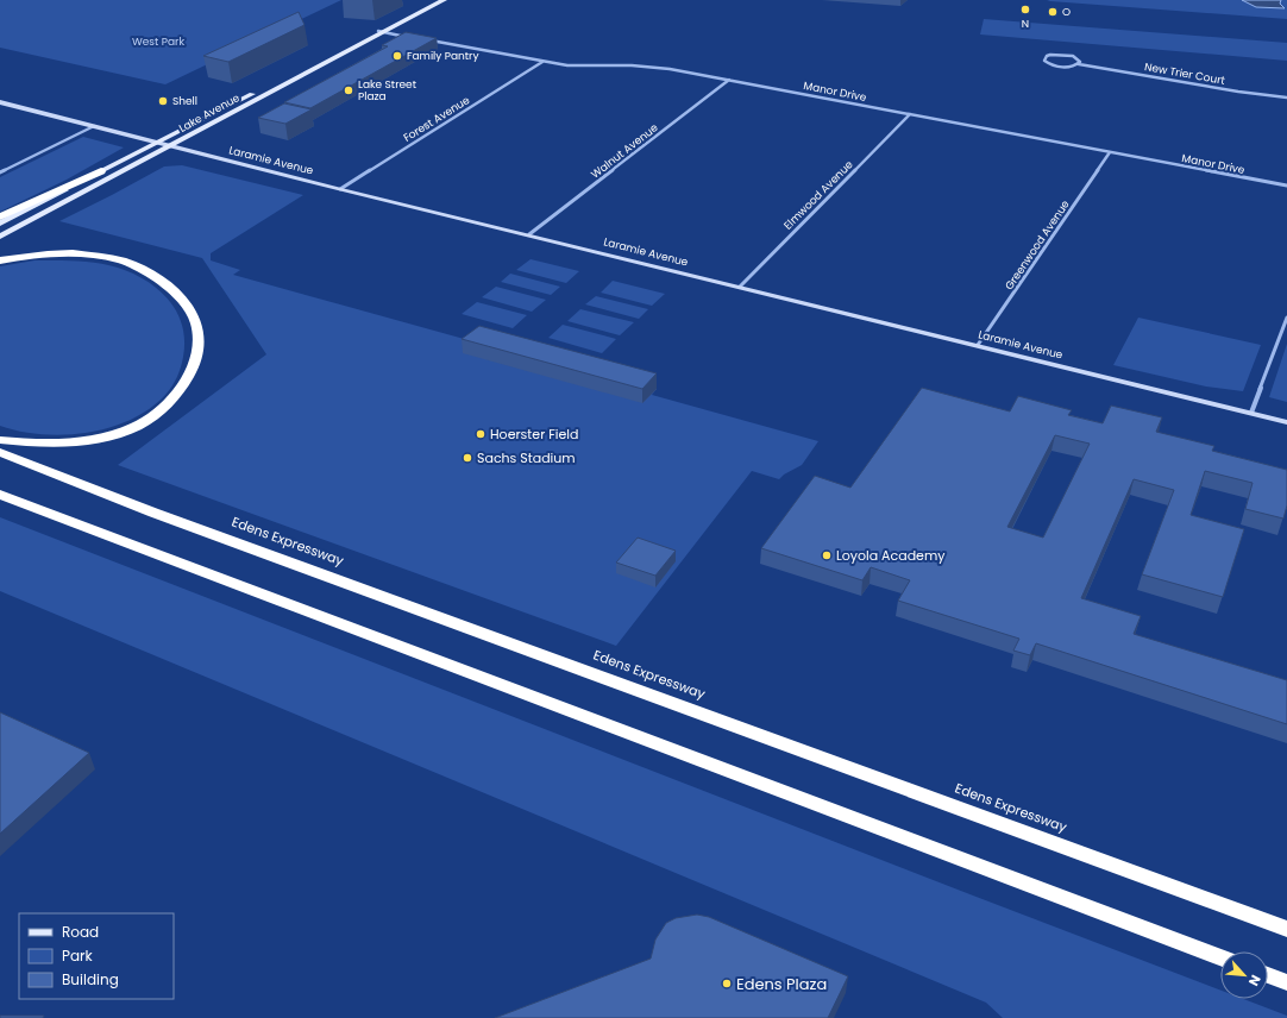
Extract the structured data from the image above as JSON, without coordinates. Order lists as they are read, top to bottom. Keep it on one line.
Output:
{"streets":{"highway":["Edens Expressway"],"main road":["Lake Avenue"],"street":["New Trier Court","Manor Drive","Forest Avenue","Walnut Avenue","Laramie Avenue","Elmwood Avenue","Greenwood Avenue"]},"crossings":[["Manor Drive","Forest Avenue"],["Manor Drive","Walnut Avenue"],["Manor Drive","Elmwood Avenue"],["Manor Drive","Greenwood Avenue"],["Lake Avenue","Laramie Avenue"],["Forest Avenue","Laramie Avenue"],["Walnut Avenue","Laramie Avenue"],["Laramie Avenue","Elmwood Avenue"],["Laramie Avenue","Greenwood Avenue"]],"parks":["West Park"],"places":["N","O","Family Pantry","Lake Street Plaza","Shell","Hoerster Field","Sachs Stadium","Loyola Academy","Edens Plaza"],"legend":["Road","Park","Building"],"north":"bottom right"}
